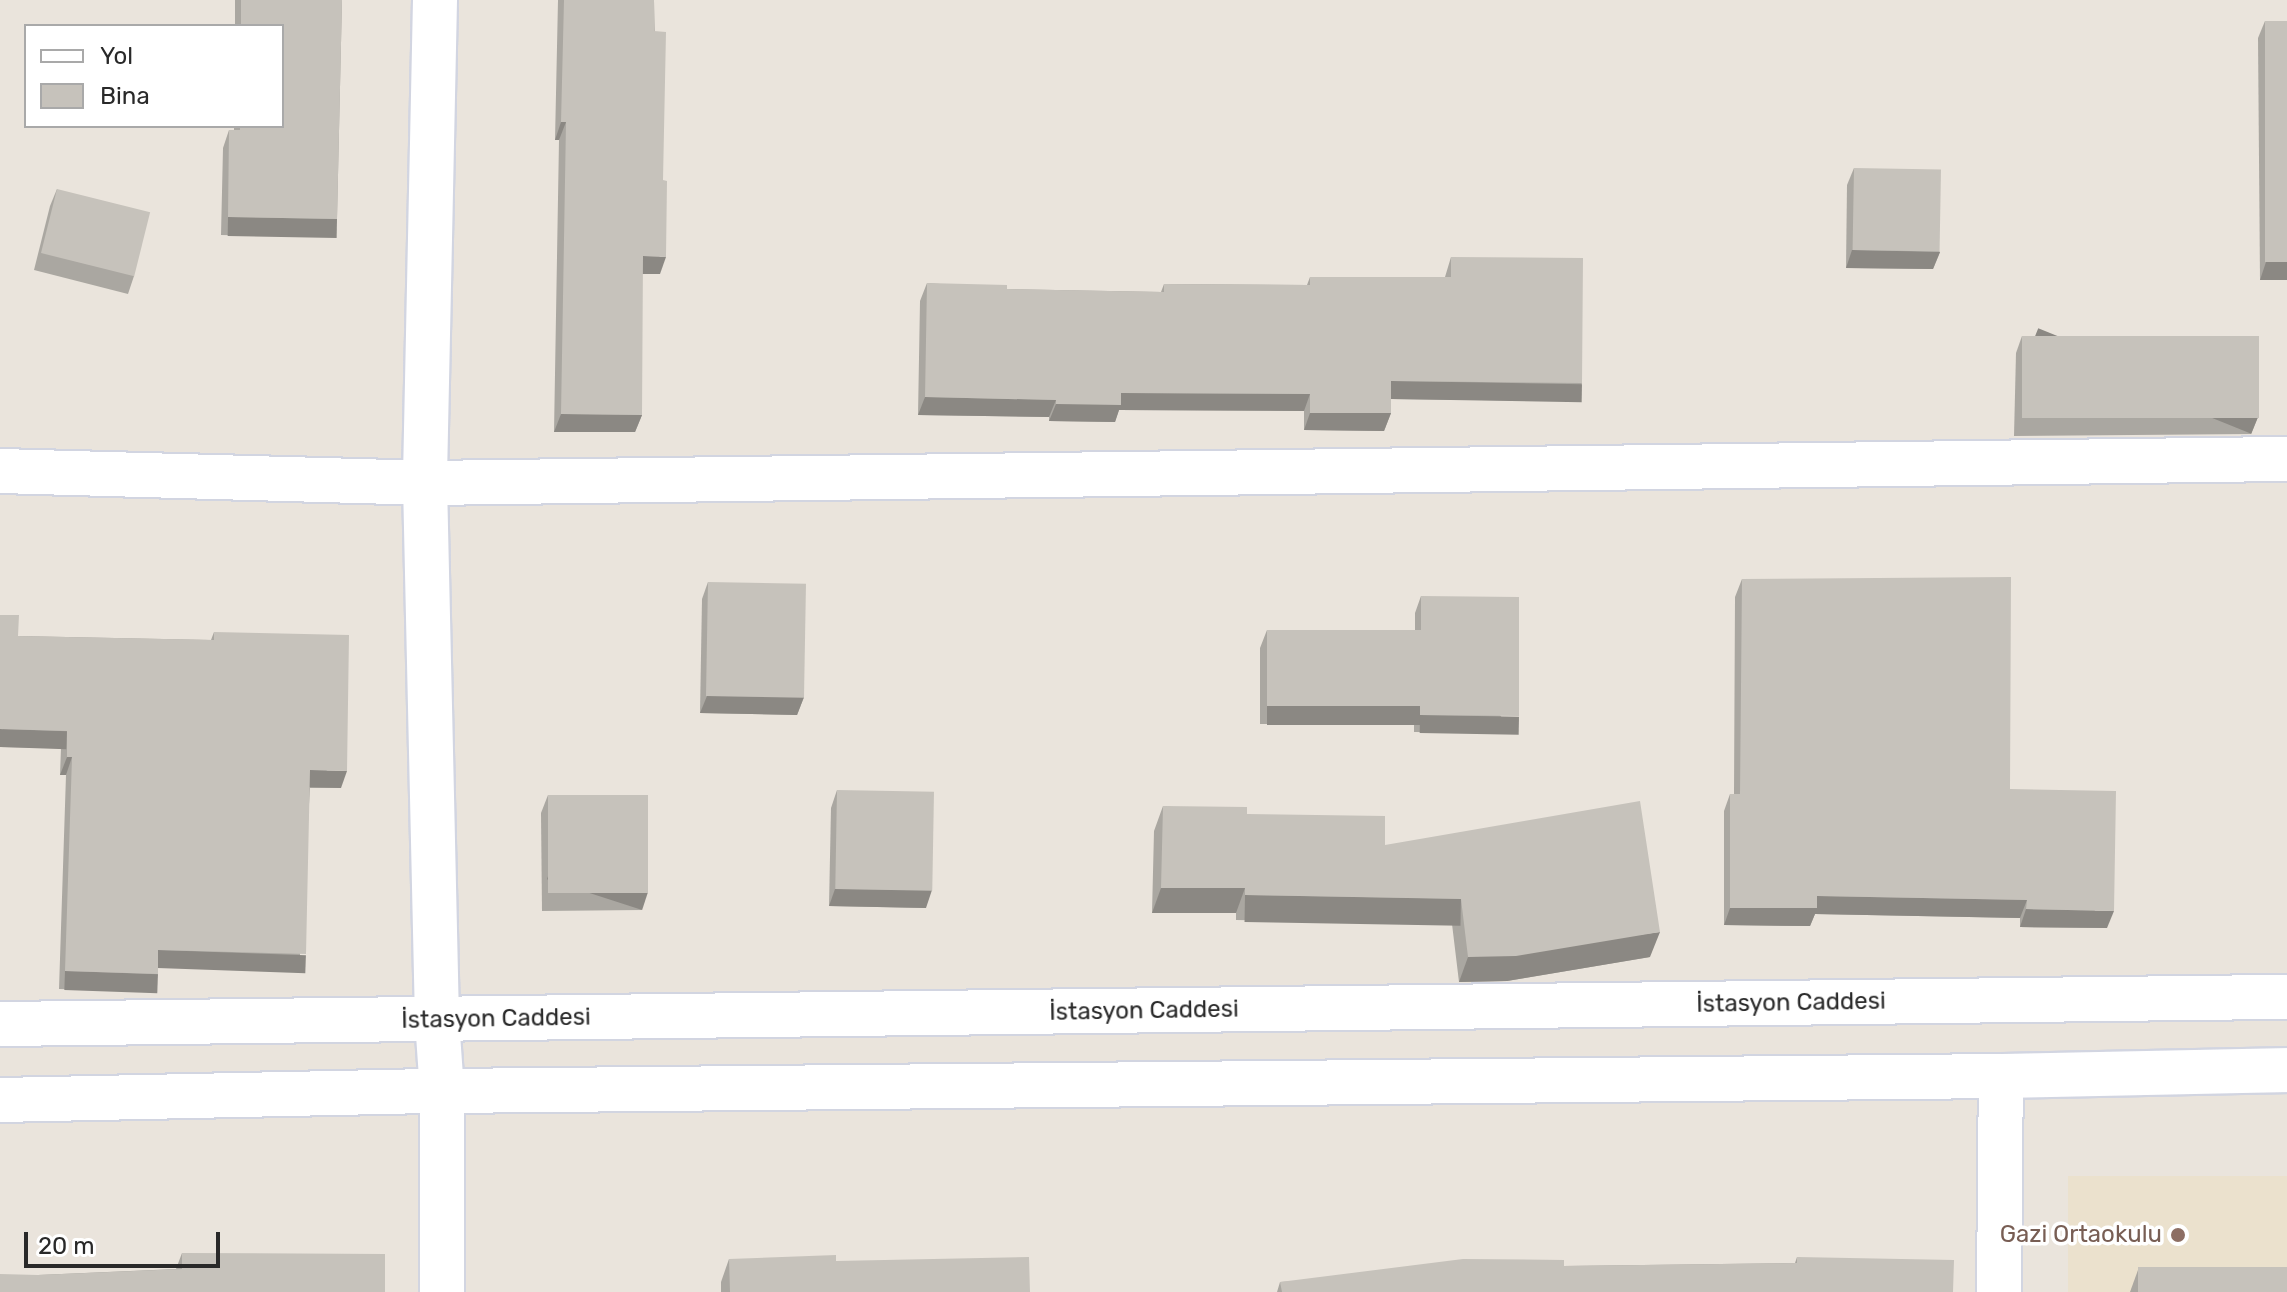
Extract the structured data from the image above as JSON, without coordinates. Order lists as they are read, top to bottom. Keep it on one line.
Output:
{"streets":{"main road":["İstasyon Caddesi"]},"places":["Gazi Ortaokulu"],"legend":["Yol","Bina"],"scale_bar":"20 m"}
